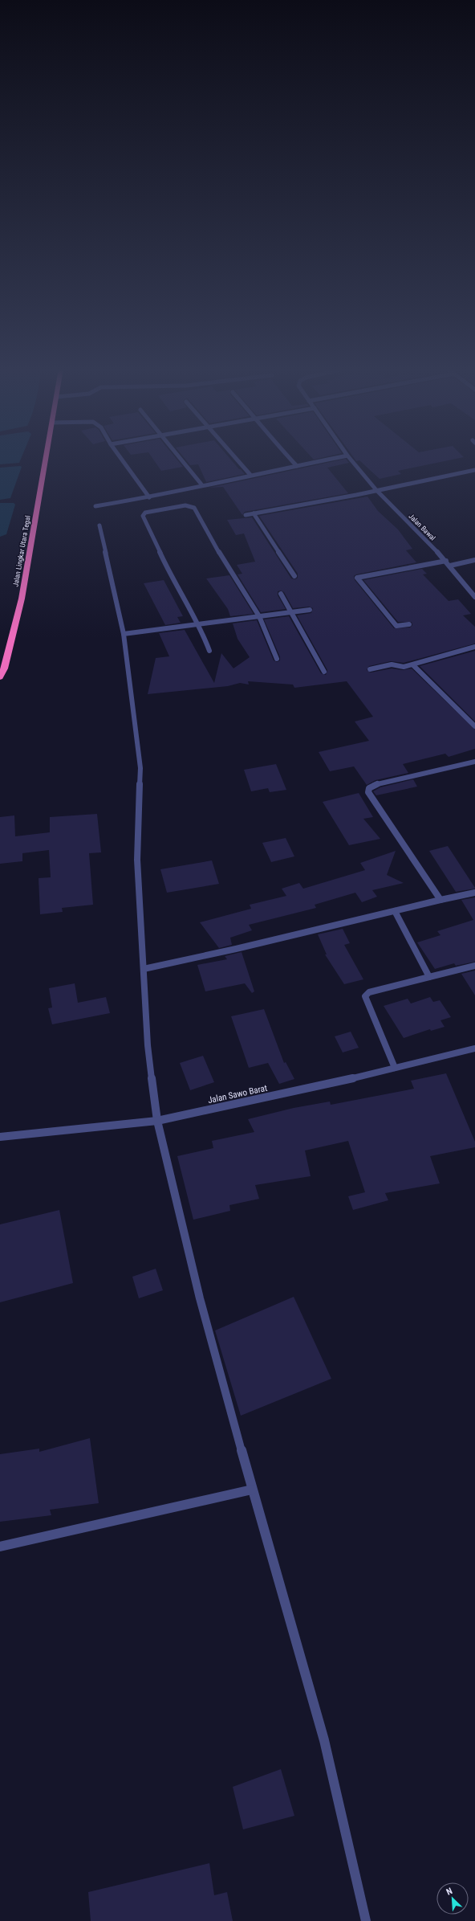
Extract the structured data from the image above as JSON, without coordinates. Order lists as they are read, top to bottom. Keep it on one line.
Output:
{"streets":{"highway":["Jalan Lingkar Utara Tegal"],"street":["Jalan Bawal","Jalan Sawo Barat"]},"north":"top left"}
